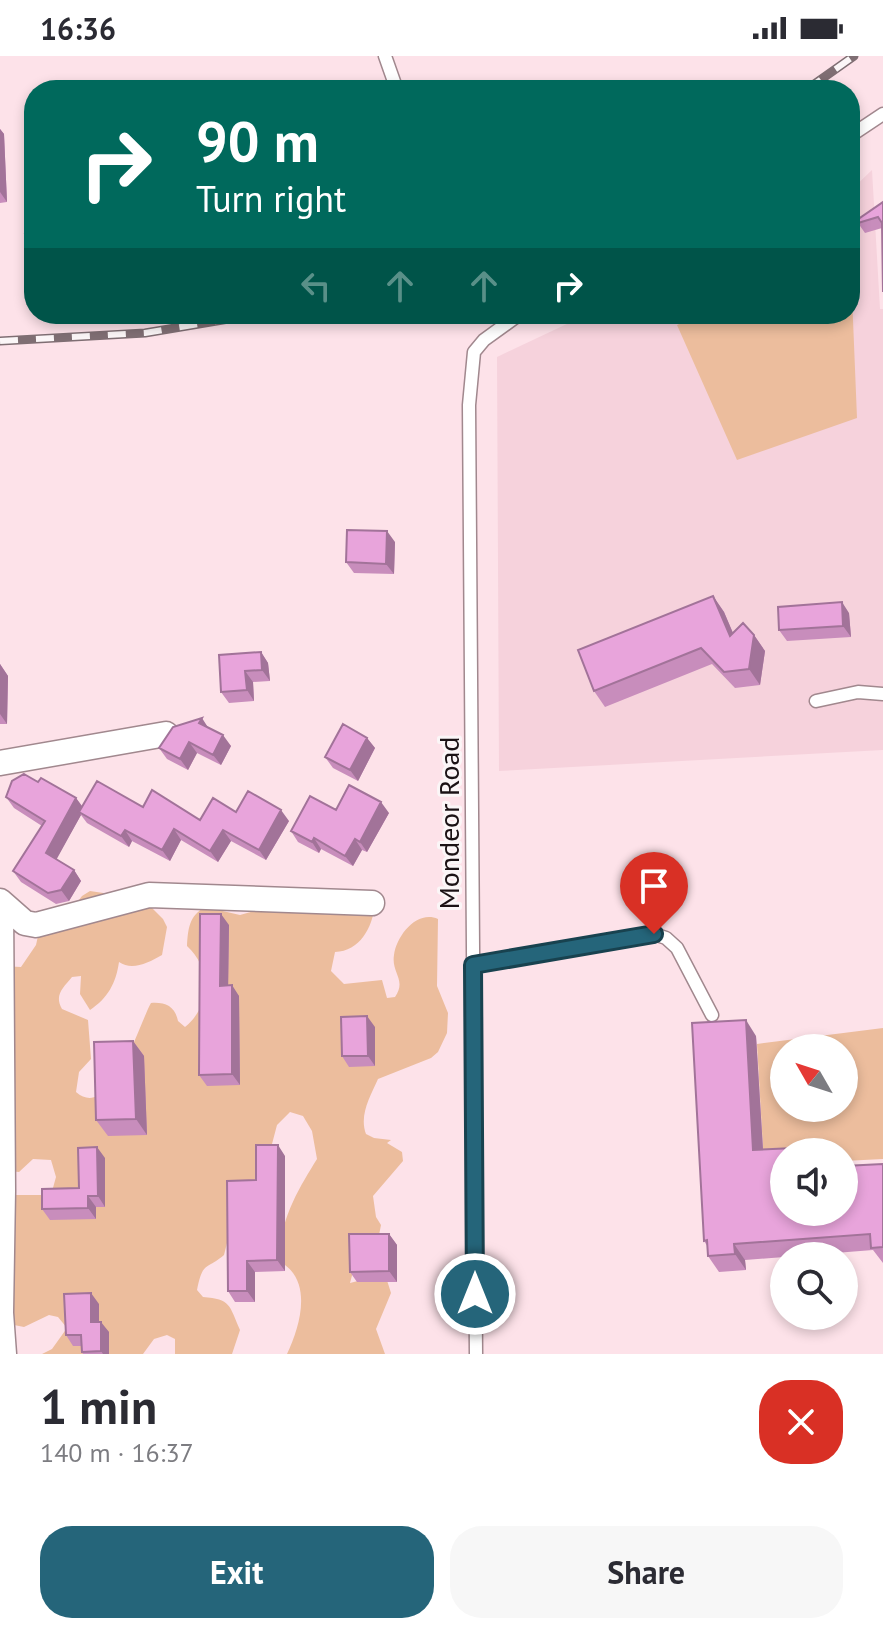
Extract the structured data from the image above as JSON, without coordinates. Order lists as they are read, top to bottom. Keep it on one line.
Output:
{"streets":{"lane":["Mondeor Road"]},"north":"top left","page":{"status":"16:36","turn":["90 m","Turn right"],"heading":["1 min","140 m · 16:37"],"buttons":["Exit","Share"]}}
